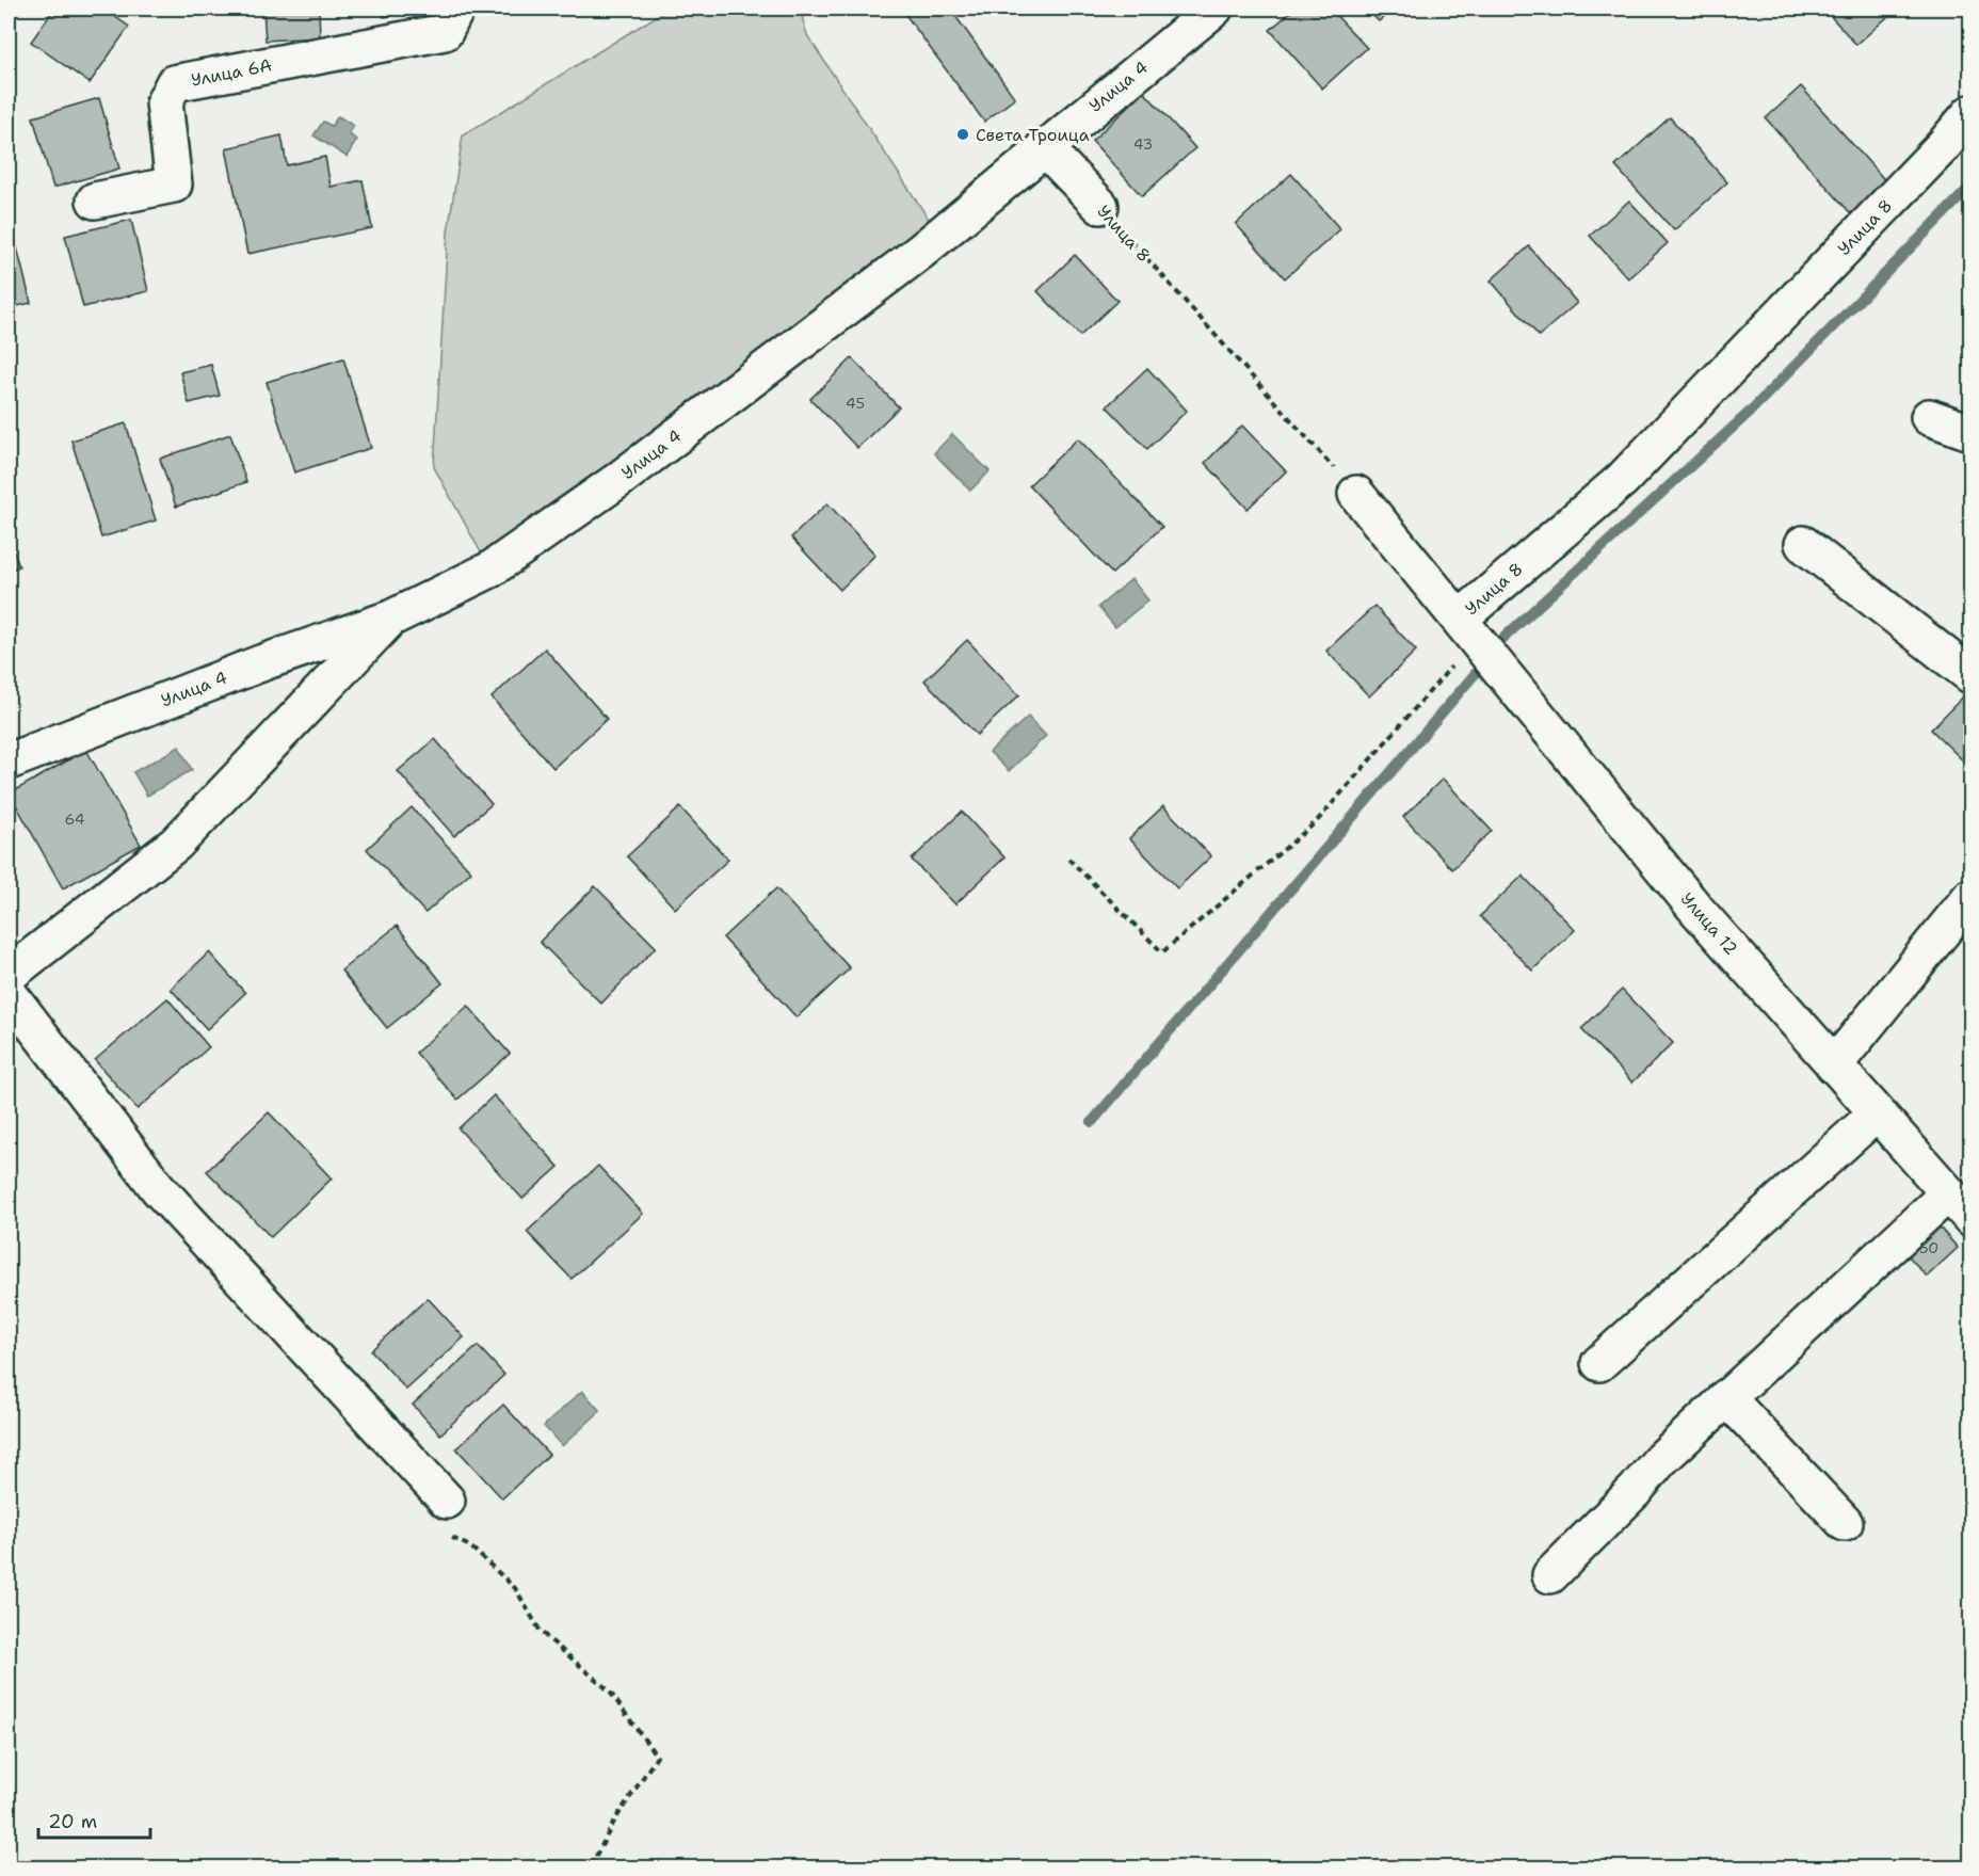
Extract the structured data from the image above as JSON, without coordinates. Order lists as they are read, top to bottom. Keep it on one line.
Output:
{"streets":{"street":["Улица 6A","Улица 4","Улица 8","Улица 12"]},"crossings":[["Улица 4","Улица 8"],["Улица 8","Улица 12"]],"places":["Света Троица"],"house_numbers":["43","45","64","50"],"scale_bar":"20 m"}
